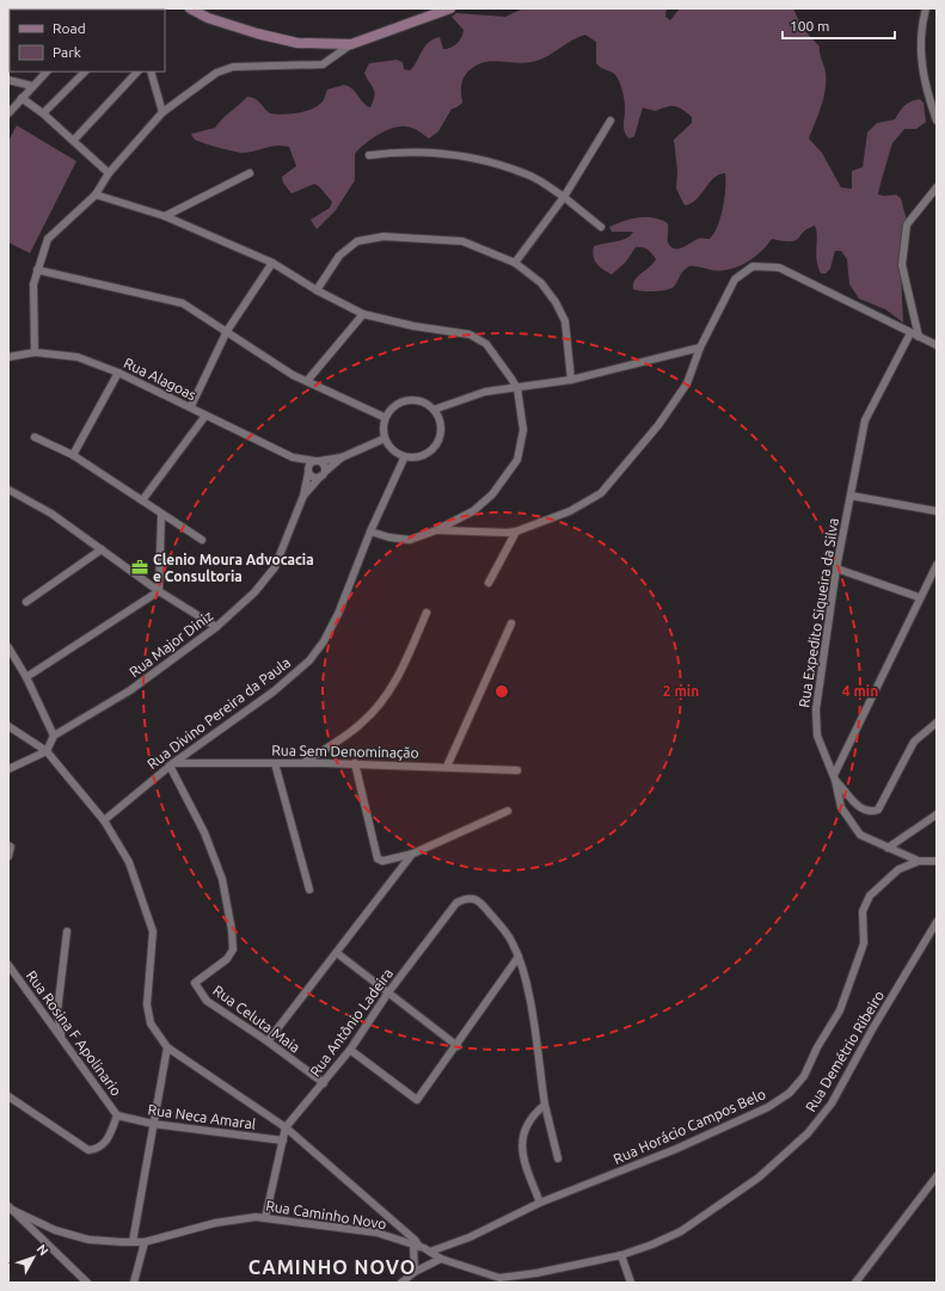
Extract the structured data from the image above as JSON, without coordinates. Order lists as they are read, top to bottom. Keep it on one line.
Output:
{"streets":{"street":["Rua Alagoas","Rua Expedito Siqueira da Silva","Rua Major Diniz","Rua Divino Pereira da Paula","Rua Sem Denominação","Rua Celuta Maia","Rua Antônio Ladeira","Rua Rosina F Apolinario","Rua Demétrio Ribeiro","Rua Neca Amaral","Rua Horácio Campos Belo","Rua Caminho Novo"]},"crossings":[["Rua Alagoas","Rua Major Diniz"],["Rua Alagoas","Rua Divino Pereira da Paula"],["Rua Expedito Siqueira da Silva","Rua Horácio Campos Belo"],["Rua Divino Pereira da Paula","Rua Sem Denominação"],["Rua Divino Pereira da Paula","Rua Celuta Maia"],["Rua Sem Denominação","Rua Celuta Maia"],["Rua Celuta Maia","Rua Antônio Ladeira"],["Rua Rosina F Apolinario","Rua Neca Amaral"],["Rua Demétrio Ribeiro","Rua Horácio Campos Belo"],["Rua Demétrio Ribeiro","Rua Caminho Novo"],["Rua Horácio Campos Belo","Rua Caminho Novo"]],"districts":["CAMINHO NOVO"],"places":{"office":["Clenio Moura Advocacia e Consultoria"]},"legend":["Road","Park"],"scale_bar":"100 m","north":"top right","rings":["2 min","4 min"]}
